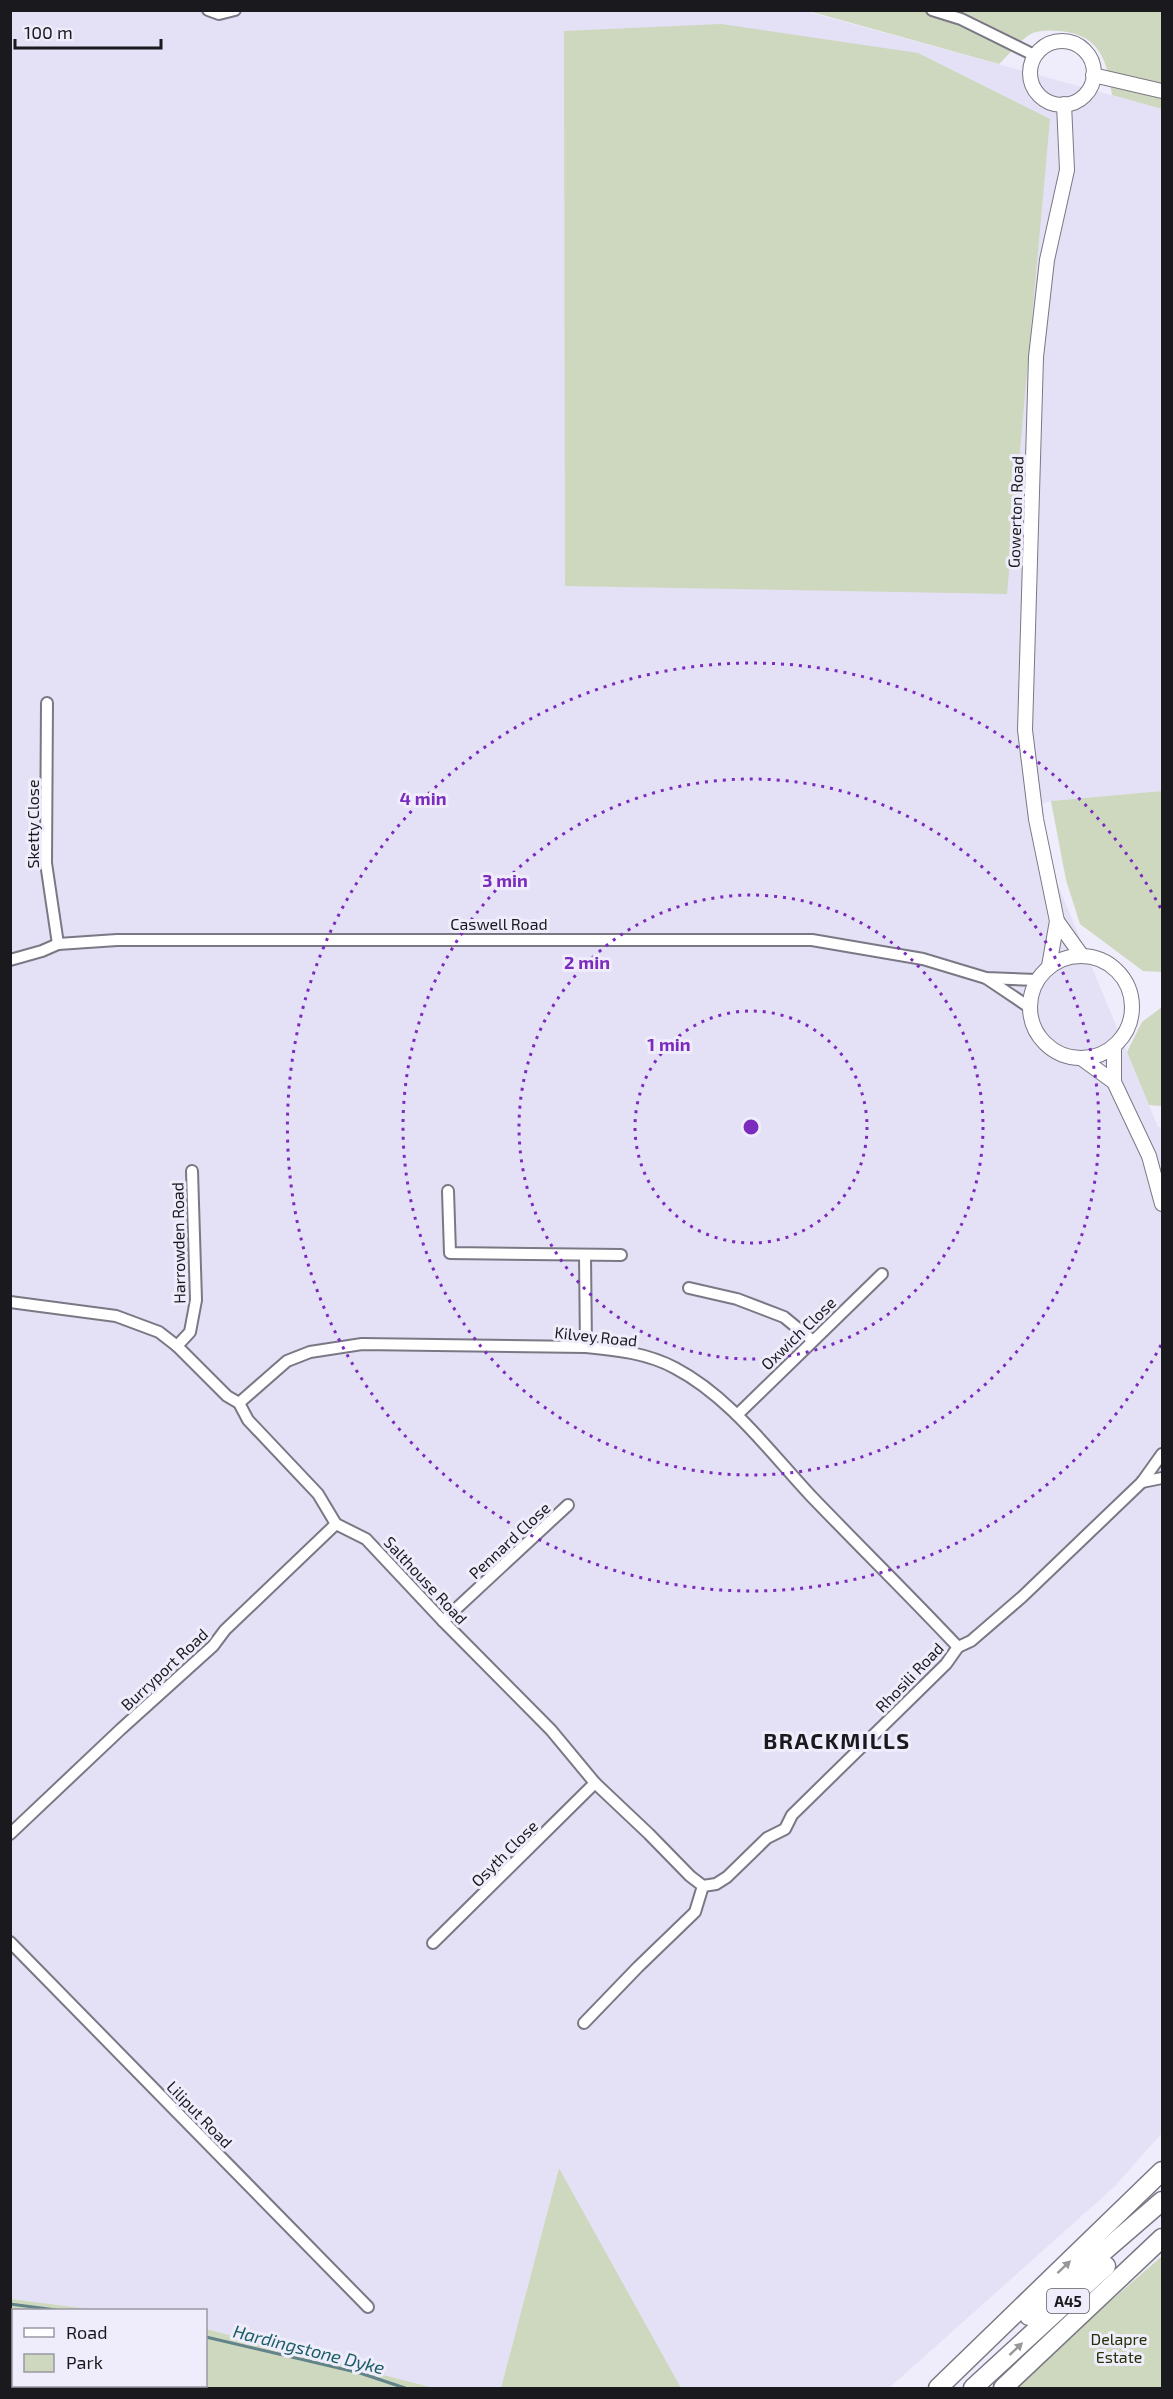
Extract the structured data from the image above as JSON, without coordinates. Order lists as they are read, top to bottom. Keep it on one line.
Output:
{"streets":{"highway":["A45"],"street":["Gowerton Road","Sketty Close","Caswell Road","Harrowden Road","Oxwich Close","Kilvey Road","Pennard Close","Salthouse Road","Burryport Road","Rhosili Road","Osyth Close","Liliput Road"]},"crossings":[["Gowerton Road","Caswell Road"],["Sketty Close","Caswell Road"],["Oxwich Close","Kilvey Road"],["Kilvey Road","Rhosili Road"],["Pennard Close","Salthouse Road"],["Salthouse Road","Burryport Road"],["Salthouse Road","Rhosili Road"],["Salthouse Road","Osyth Close"]],"districts":["BRACKMILLS"],"water":["Hardingstone Dyke"],"parks":["Delapre Estate"],"legend":["Road","Park"],"scale_bar":"100 m","rings":["4 min","3 min","2 min","1 min"]}
